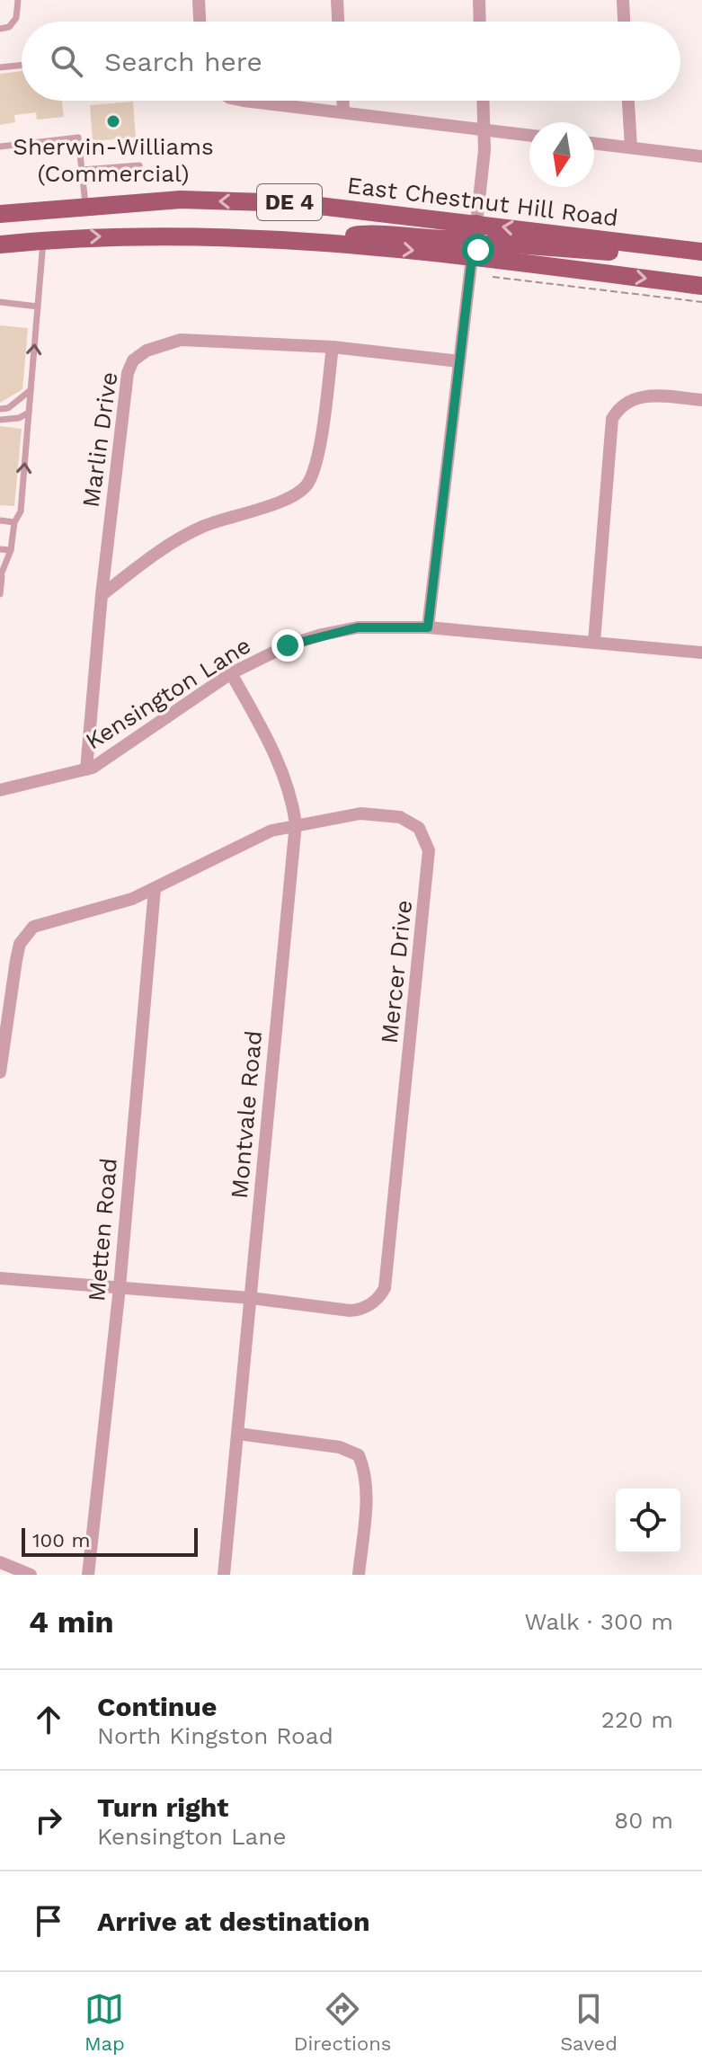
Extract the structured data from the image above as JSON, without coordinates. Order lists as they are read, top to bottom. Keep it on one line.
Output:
{"streets":{"main road":["East Chestnut Hill Road","DE 4"],"street":["Marlin Drive","Kensington Lane","Mercer Drive","Montvale Road","Metten Road"]},"crossings":[["Marlin Drive","Kensington Lane"],["Kensington Lane","Montvale Road"],["Mercer Drive","Montvale Road"],["Mercer Drive","Metten Road"]],"places":["Sherwin-Williams (Commercial)"],"scale_bar":"100 m","north":"bottom","page":{"search":"Search here","scale":"100 m","heading":["4 min","Walk · 300 m"],"list":[["Continue","North Kingston Road","220 m"],["Turn right","Kensington Lane","80 m"],"Arrive at destination"],"nav":["Map","Directions","Saved"]}}
